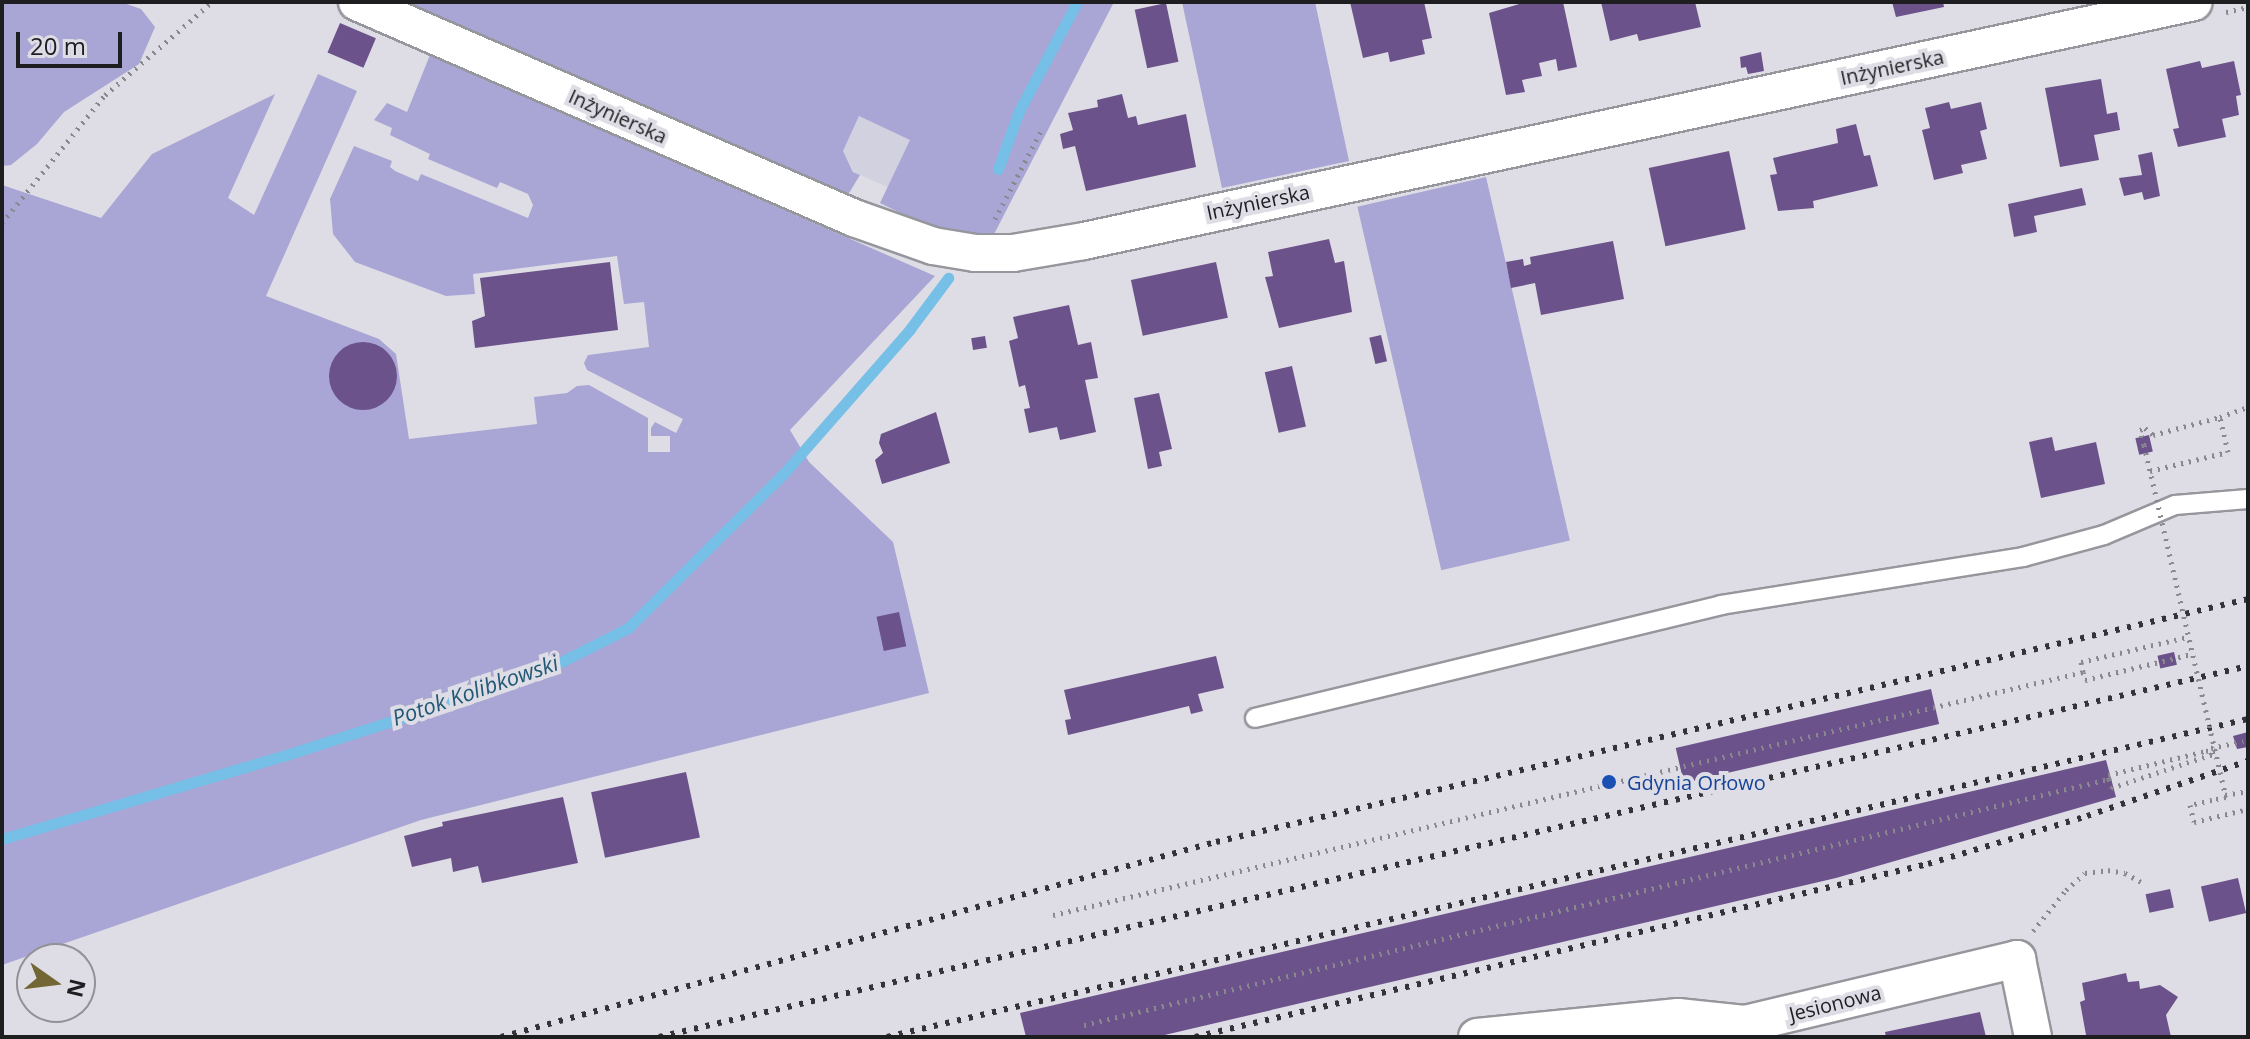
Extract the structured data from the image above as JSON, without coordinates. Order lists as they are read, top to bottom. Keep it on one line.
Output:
{"streets":{"street":["Inżynierska","Jesionowa"]},"water":["Potok Kolibkowski"],"places":["Gdynia Orłowo"],"scale_bar":"20 m","north":"right"}
